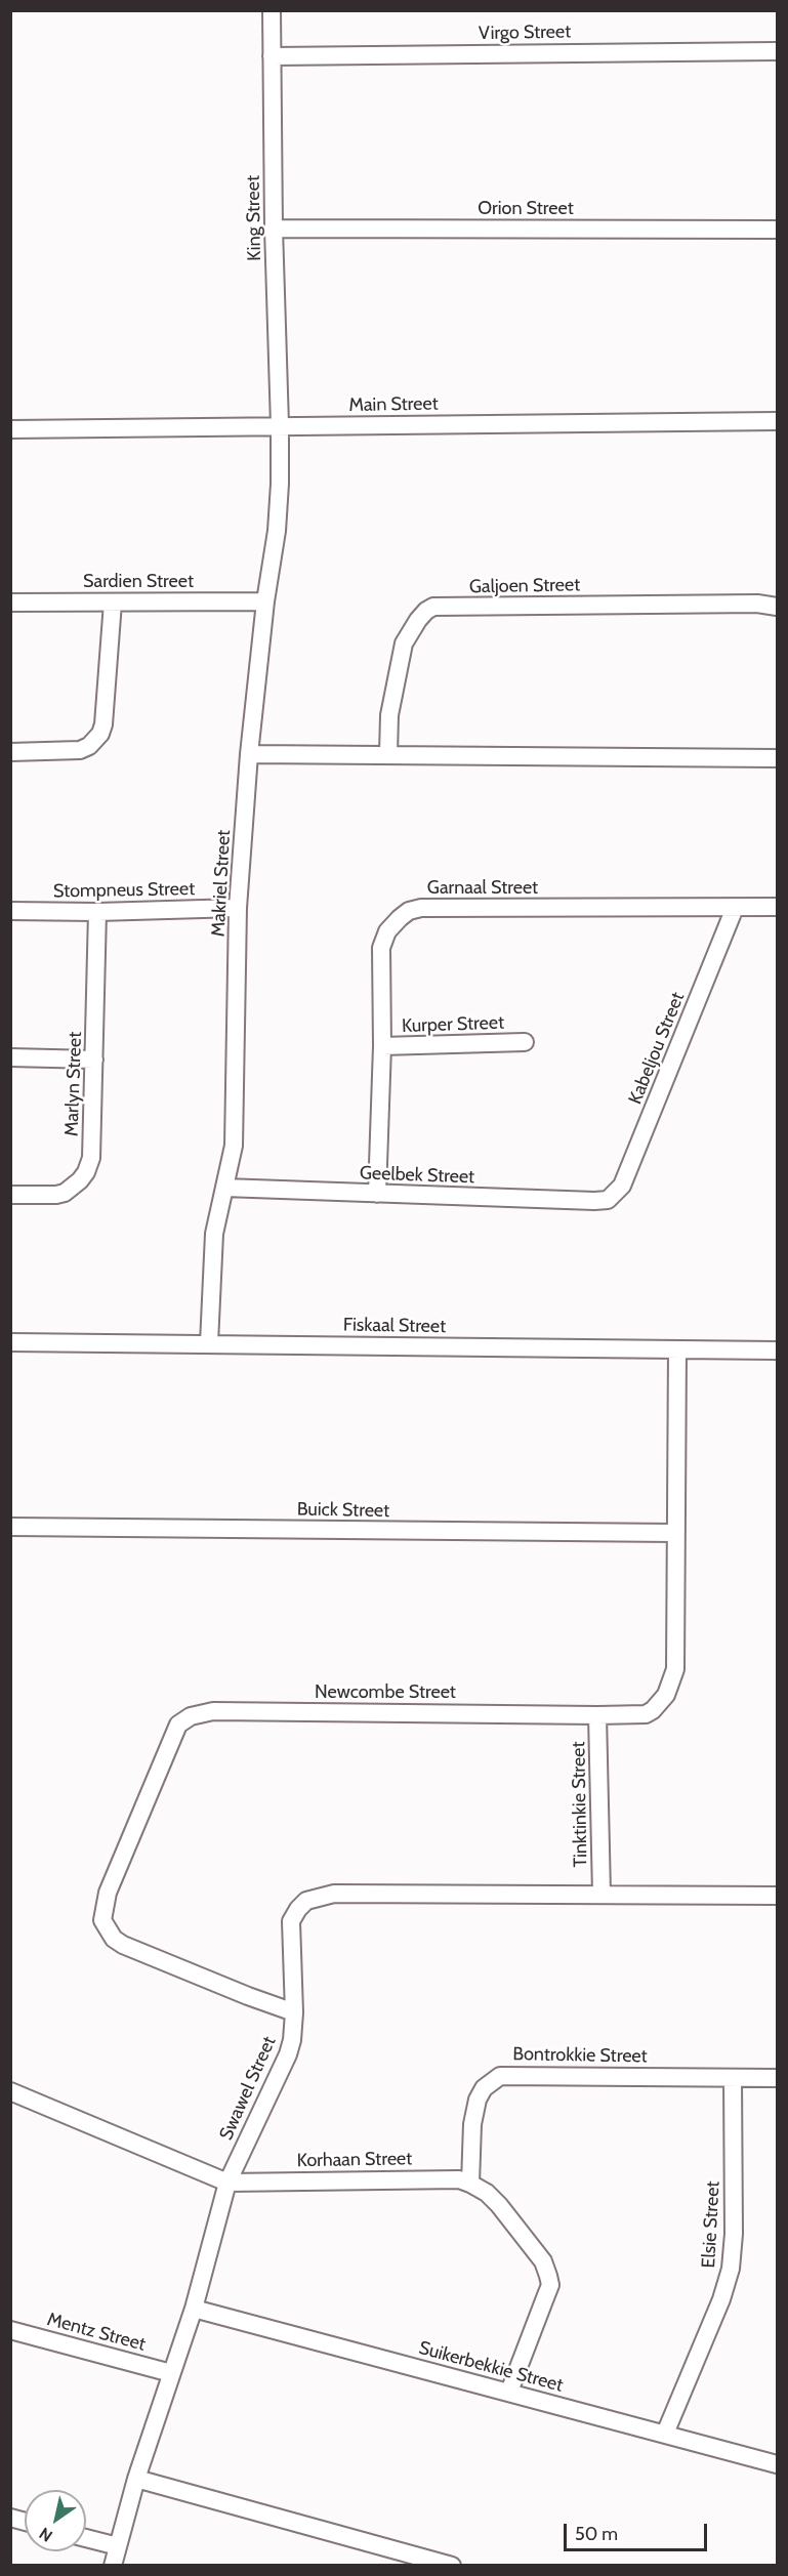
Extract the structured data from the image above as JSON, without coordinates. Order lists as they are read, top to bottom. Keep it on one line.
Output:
{"streets":{"street":["Virgo Street","Orion Street","King Street","Main Street","Sardien Street","Galjoen Street","Makriel Street","Garnaal Street","Stompneus Street","Kurper Street","Kabeljou Street","Marlyn Street","Geelbek Street","Fiskaal Street","Buick Street","Newcombe Street","Tinktinkie Street","Bontrokkie Street","Swawel Street","Korhaan Street","Elsie Street","Mentz Street","Suikerbekkie Street"]},"crossings":[["Virgo Street","King Street"],["Orion Street","King Street"],["King Street","Main Street"],["King Street","Makriel Street"],["Main Street","Makriel Street"],["Sardien Street","Makriel Street"],["Makriel Street","Stompneus Street"],["Makriel Street","Geelbek Street"],["Makriel Street","Fiskaal Street"],["Garnaal Street","Kurper Street"],["Garnaal Street","Kabeljou Street"],["Garnaal Street","Geelbek Street"],["Stompneus Street","Marlyn Street"],["Kabeljou Street","Geelbek Street"],["Fiskaal Street","Newcombe Street"],["Buick Street","Newcombe Street"],["Newcombe Street","Tinktinkie Street"],["Newcombe Street","Swawel Street"],["Tinktinkie Street","Swawel Street"],["Bontrokkie Street","Korhaan Street"],["Bontrokkie Street","Elsie Street"],["Swawel Street","Korhaan Street"],["Swawel Street","Mentz Street"],["Swawel Street","Suikerbekkie Street"],["Korhaan Street","Suikerbekkie Street"],["Elsie Street","Suikerbekkie Street"]],"scale_bar":"50 m","north":"bottom left"}
